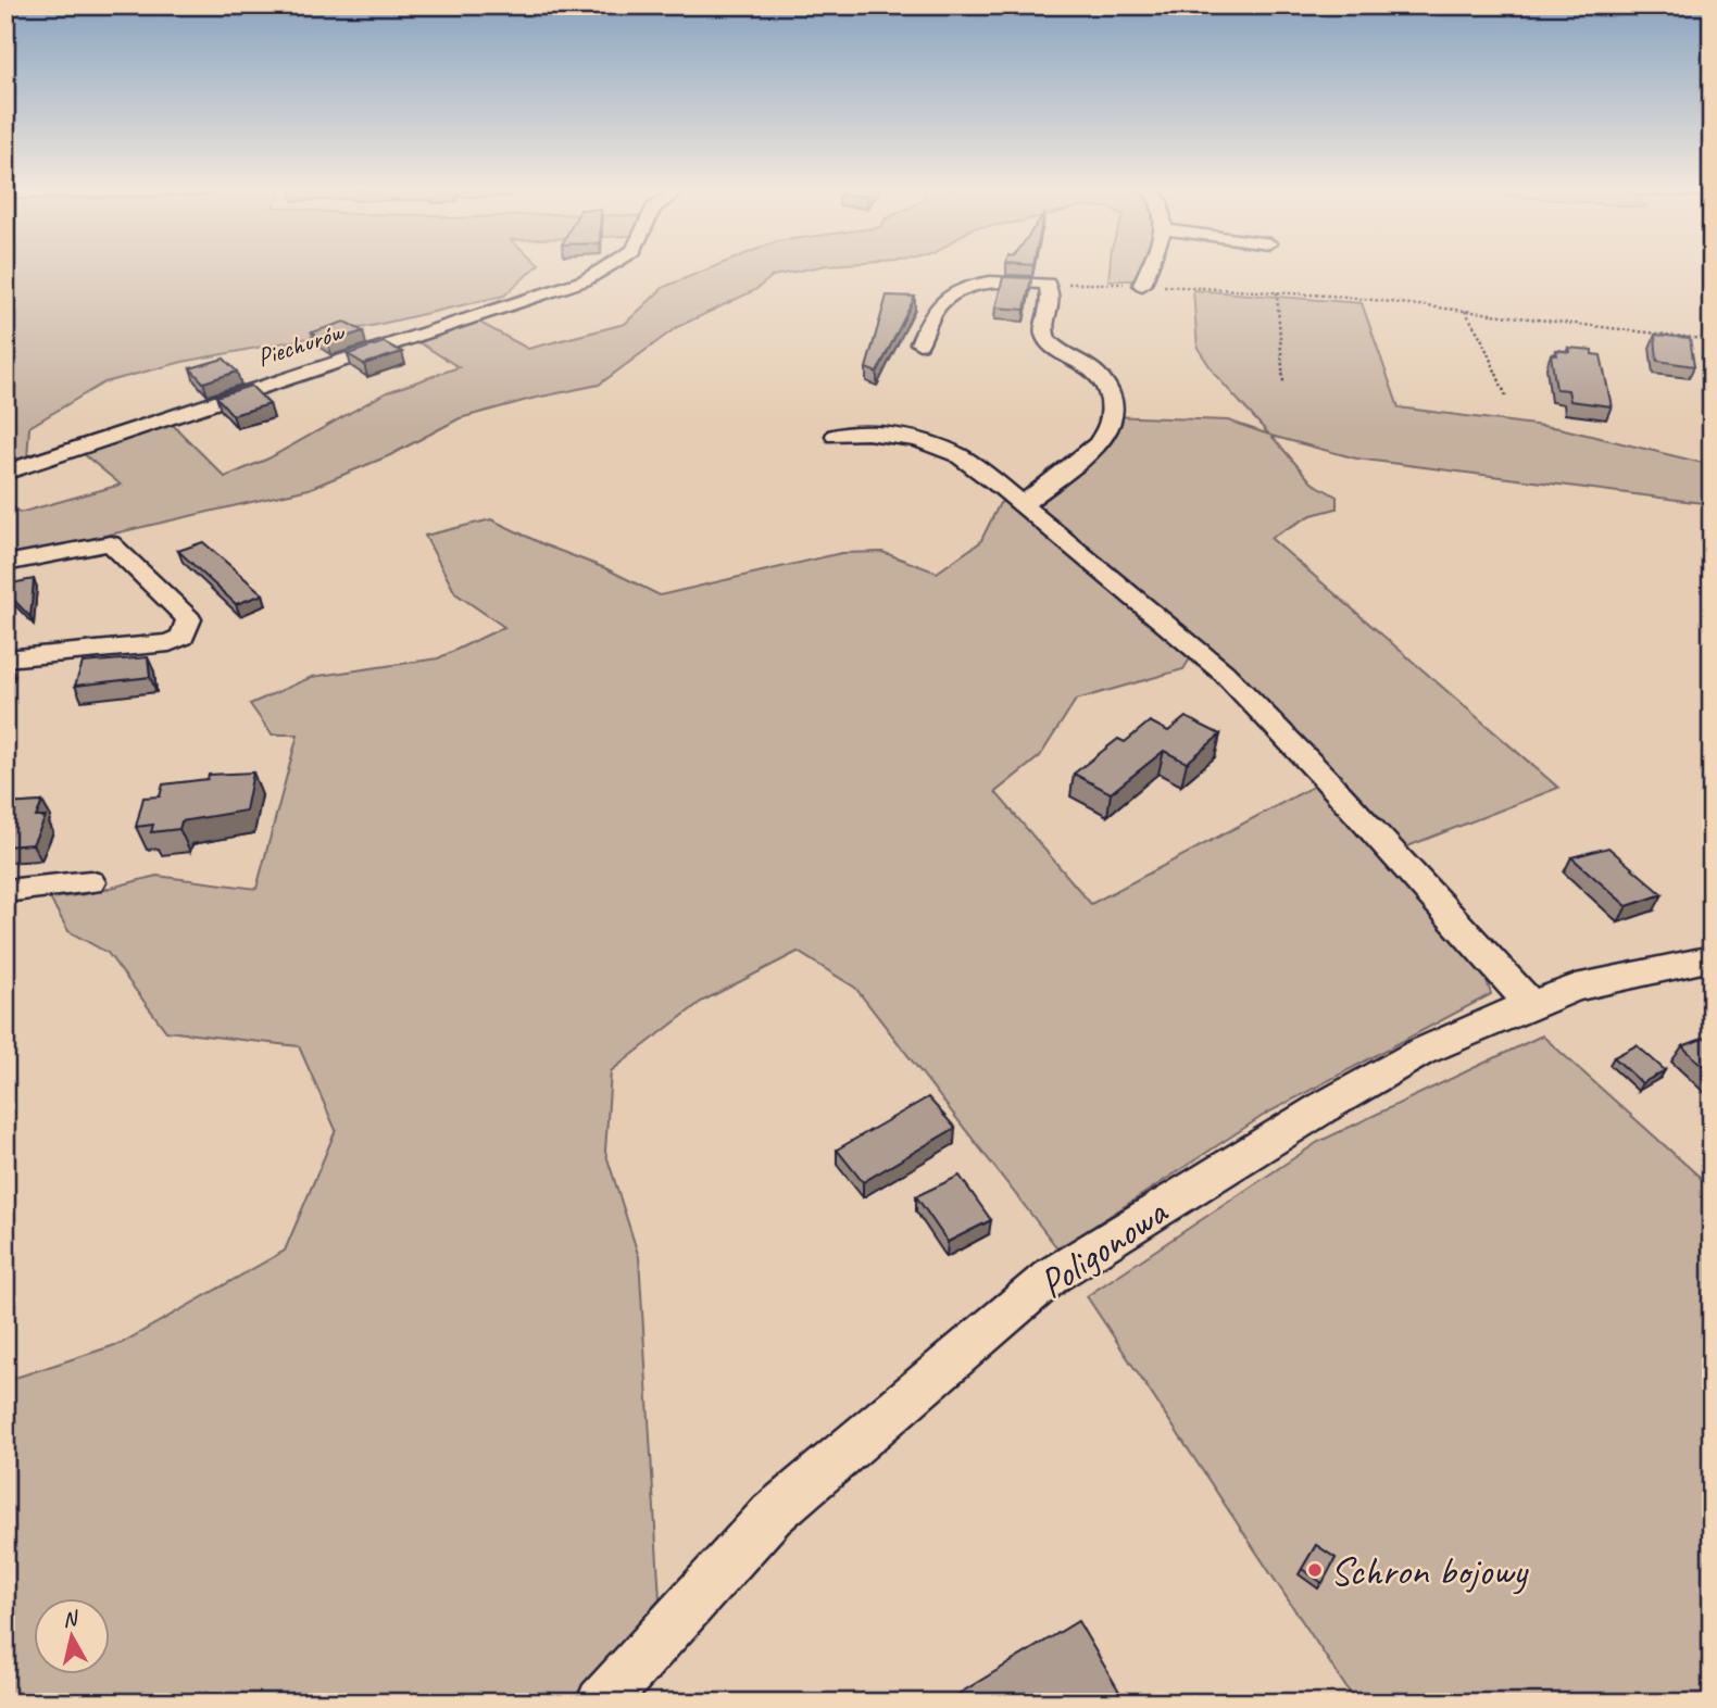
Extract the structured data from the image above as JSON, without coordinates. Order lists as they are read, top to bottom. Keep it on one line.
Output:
{"streets":{"street":["Piechurów","Poligonowa"]},"places":["Schron bojowy"],"north":"top"}
